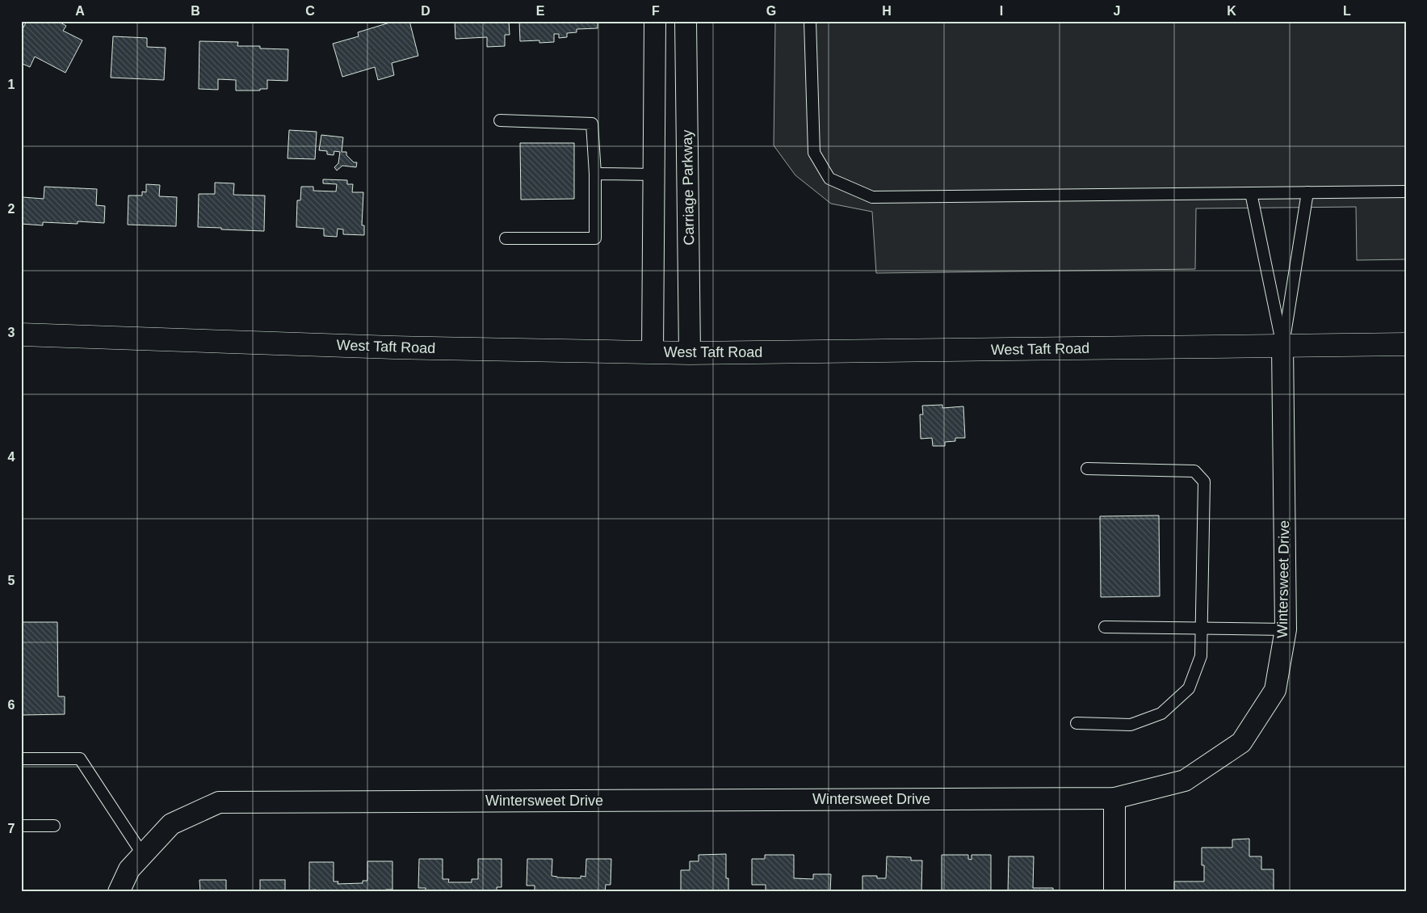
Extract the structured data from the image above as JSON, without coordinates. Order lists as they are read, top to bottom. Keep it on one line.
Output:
{"streets":{"main road":["West Taft Road"],"street":["Carriage Parkway","Wintersweet Drive"]},"crossings":[["Carriage Parkway","West Taft Road"],["West Taft Road","Wintersweet Drive"]],"grid":{"columns":["A","B","C","D","E","F","G","H","I","J","K","L"],"rows":["1","2","3","4","5","6","7"]}}
